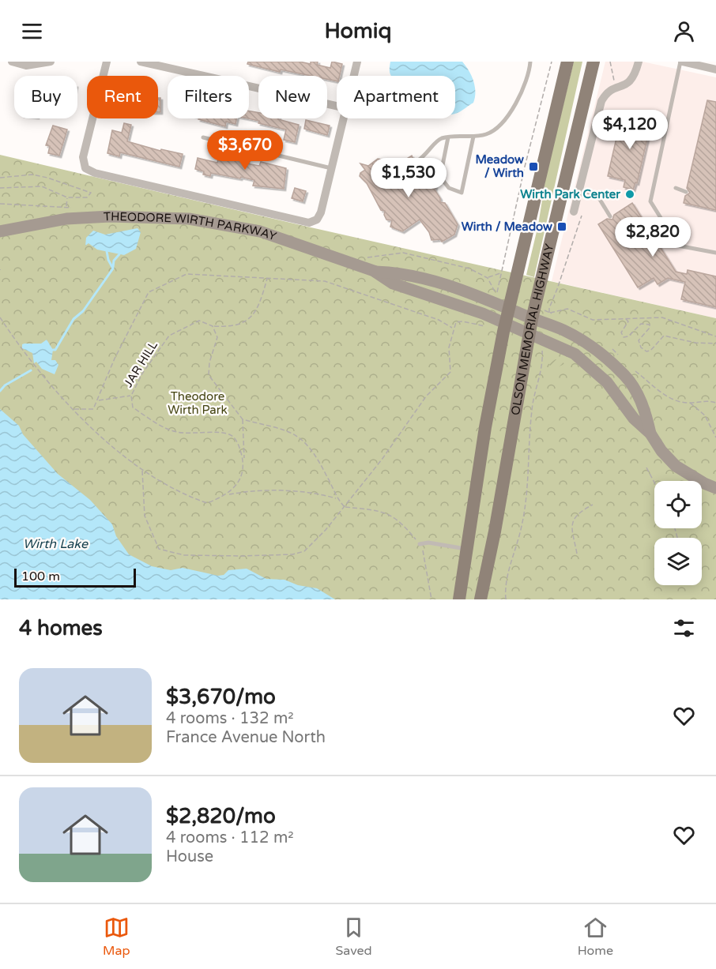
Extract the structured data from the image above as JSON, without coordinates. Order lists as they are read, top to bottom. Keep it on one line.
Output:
{"streets":{"main road":["OLSON MEMORIAL HIGHWAY"],"street":["THEODORE WIRTH PARKWAY"],"path":["JAR HILL"]},"crossings":[["THEODORE WIRTH PARKWAY","OLSON MEMORIAL HIGHWAY"]],"water":["Wirth Lake"],"parks":["Theodore Wirth Park"],"places":{"transit":["Meadow / Wirth","Wirth / Meadow"],"other":["Wirth Park Center"]},"scale_bar":"100 m","page":{"header":"Homiq","chip":["Buy","Rent","Filters","New","Apartment"],"price":["$4,120","$3,670","$1,530","$2,820"],"scale":"100 m","heading":"4 homes","list":[{"name":"$3,670/mo","note":"4 rooms · 132 m² · France Avenue North"},{"name":"$2,820/mo","note":"4 rooms · 112 m² · House"}],"tabs":["Map","Saved","Home"]}}
